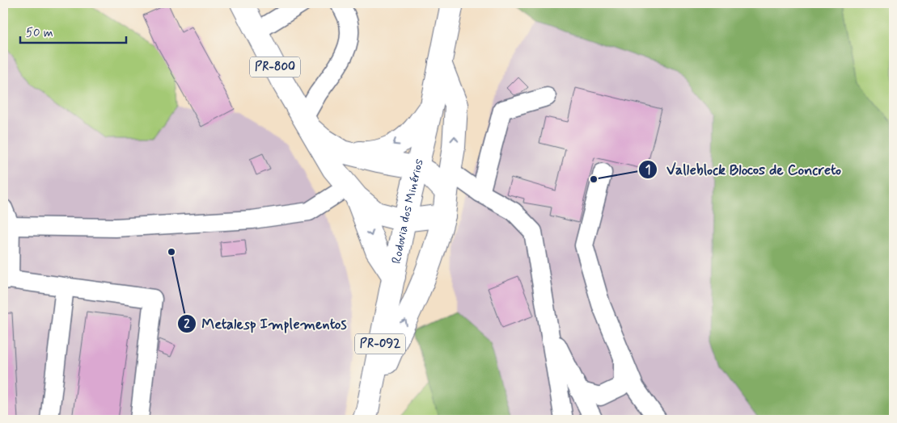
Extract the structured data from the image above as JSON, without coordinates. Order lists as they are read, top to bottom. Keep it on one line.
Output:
{"streets":{"main road":["PR-800","Rodovia dos Minérios","PR-092"]},"crossings":[["PR-800","Rodovia dos Minérios"]],"places":["Valleblock Blocos de Concreto","Metalesp Implementos"],"scale_bar":"50 m"}
